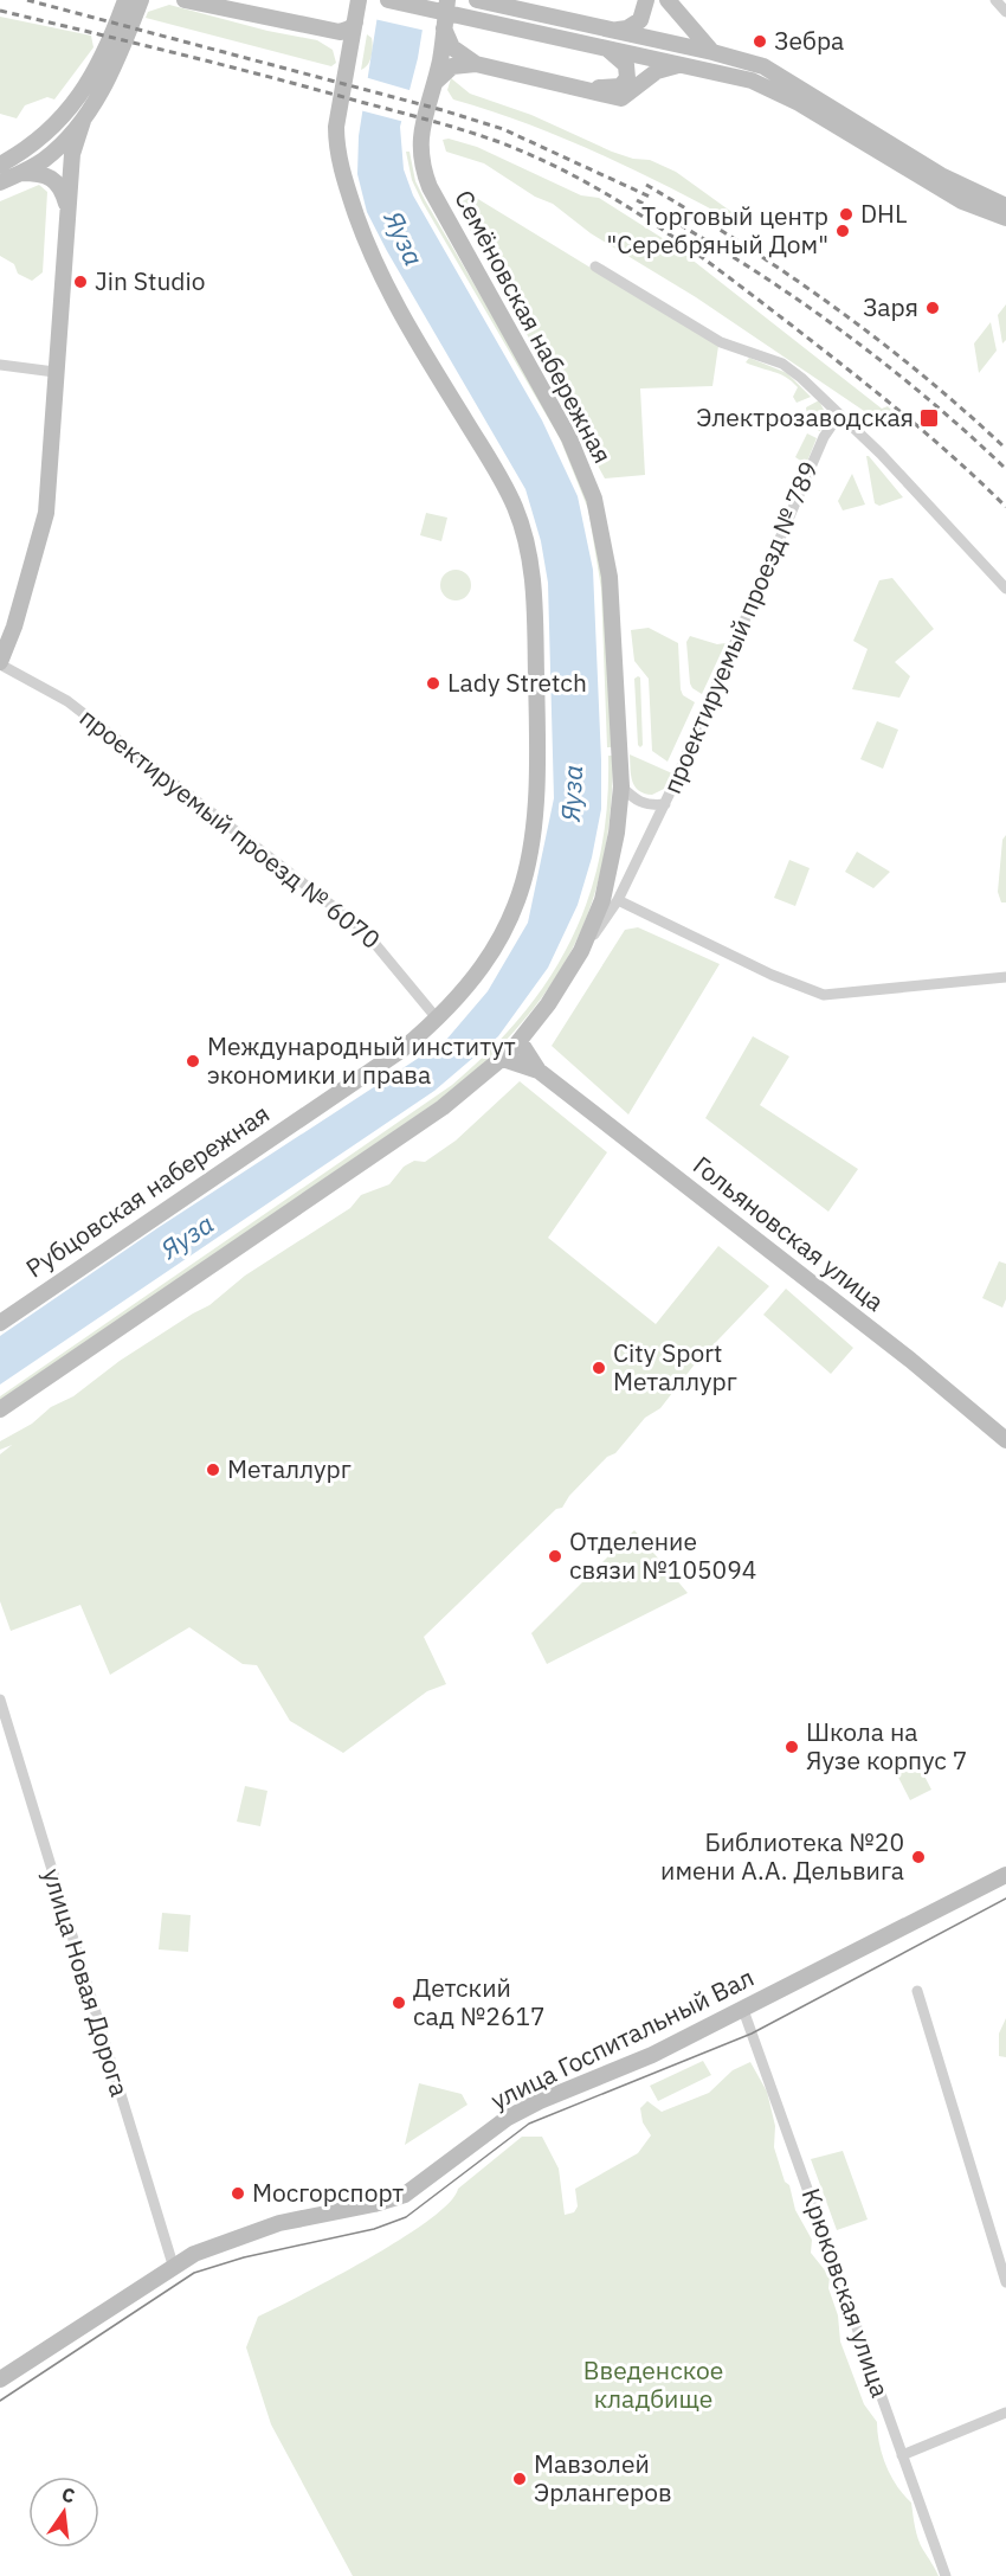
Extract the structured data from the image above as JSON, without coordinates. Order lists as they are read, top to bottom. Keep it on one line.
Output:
{"streets":{"main road":["Семёновская набережная","Рубцовская набережная","Гольяновская улица","улица Госпитальный Вал"],"street":["проектируемый проезд № 789","проектируемый проезд № 6070","улица Новая Дорога","Крюковская улица"]},"crossings":[["Семёновская набережная","проектируемый проезд № 789"],["Семёновская набережная","Гольяновская улица"],["проектируемый проезд № 6070","Рубцовская набережная"],["улица Новая Дорога","улица Госпитальный Вал"],["улица Госпитальный Вал","Крюковская улица"]],"water":["Яуза"],"parks":["Введенское кладбище"],"places":{"other":["Зебра","DHL","Торговый центр \"Серебряный Дом\"","Jin Studio","Заря","Lady Stretch","Международный институт экономики и права","City Sport Металлург","Металлург","Отделение связи №105094","Школа на Яузе корпус 7","Библиотека №20 имени А.А. Дельвига","Детский сад №2617","Мосгорспорт","Мавзолей Эрлангеров"],"transit":["Электрозаводская"]},"north":"top"}
